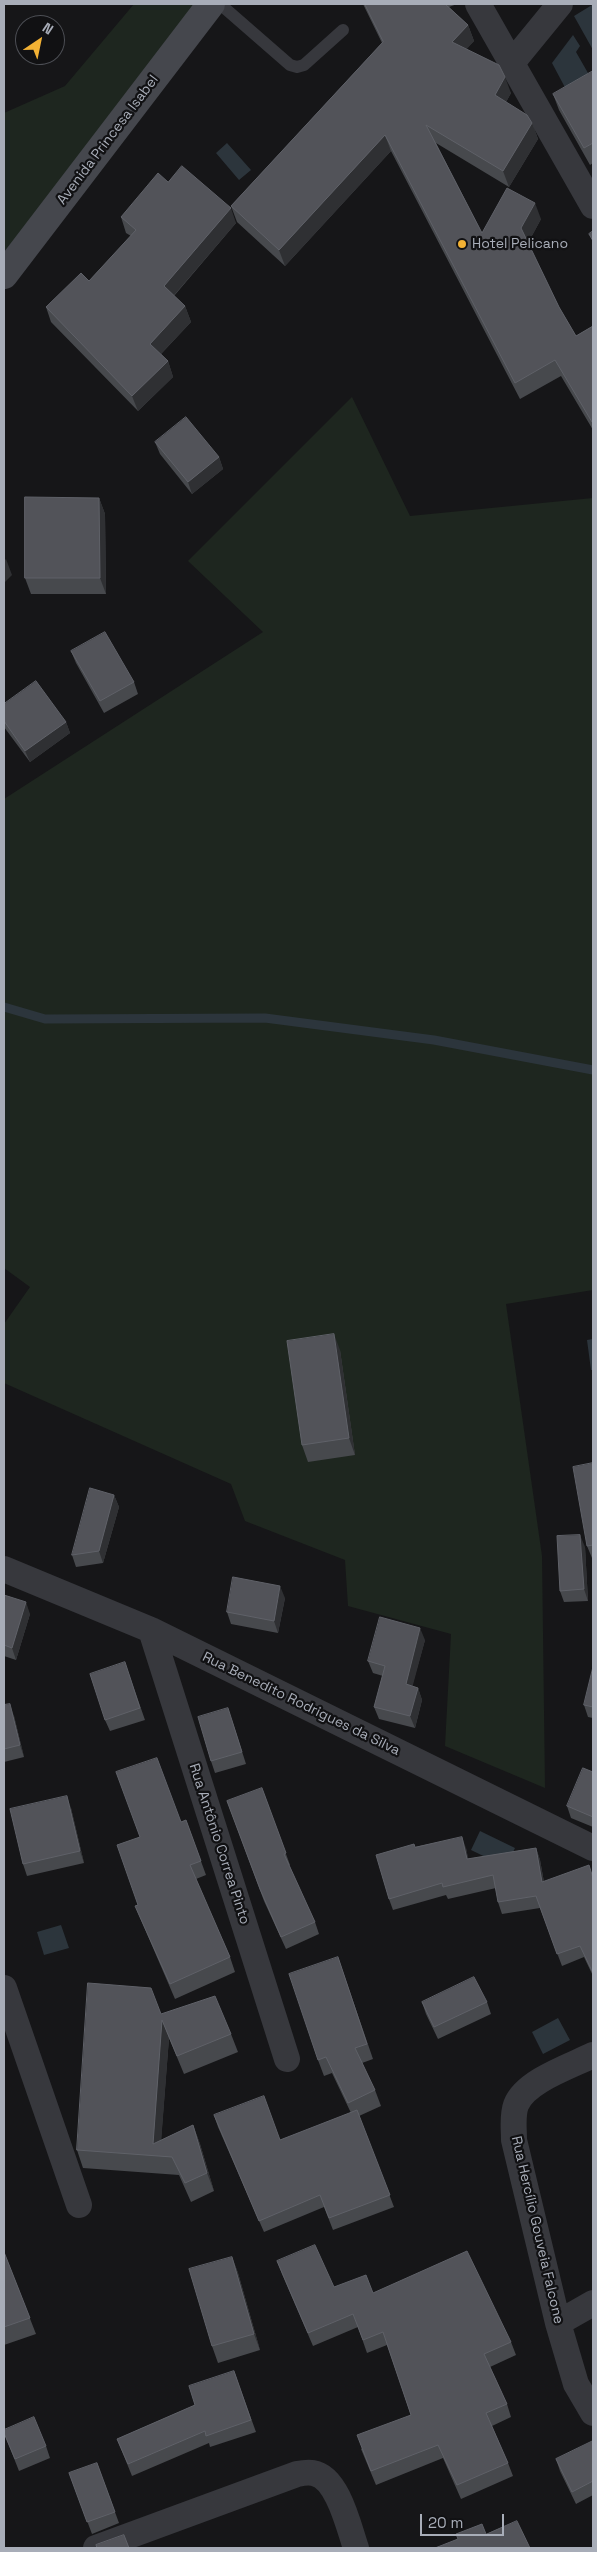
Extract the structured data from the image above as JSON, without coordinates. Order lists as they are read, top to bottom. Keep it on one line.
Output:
{"streets":{"main road":["Avenida Princesa Isabel"],"street":["Rua Benedito Rodrigues da Silva","Rua Antônio Correa Pinto","Rua Hercílio Gouveia Falcone"]},"crossings":[["Rua Benedito Rodrigues da Silva","Rua Antônio Correa Pinto"]],"places":["Hotel Pelicano"],"scale_bar":"20 m","north":"top right"}
